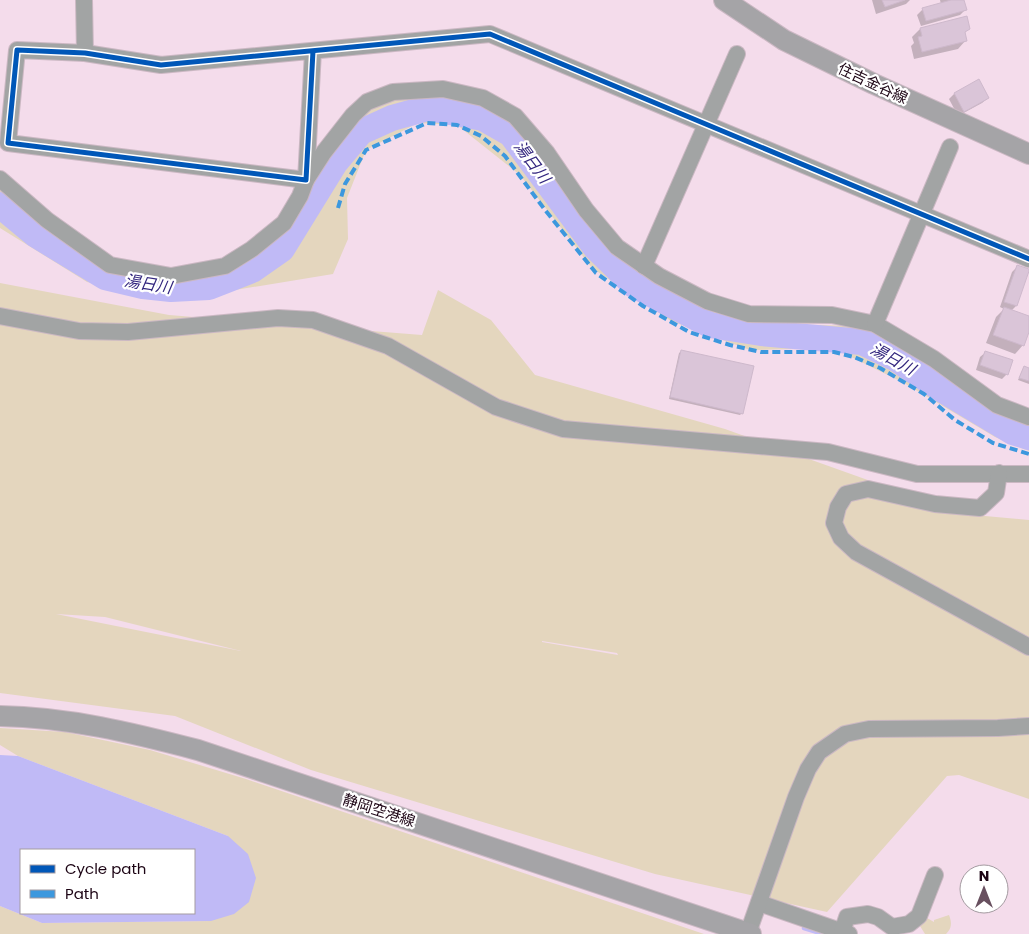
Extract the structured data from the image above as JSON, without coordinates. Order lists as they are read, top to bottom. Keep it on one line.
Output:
{"streets":{"main road":["住吉金谷線","静岡空港線"]},"water":["湯日川"],"legend":["Cycle path","Path"],"north":"top"}
